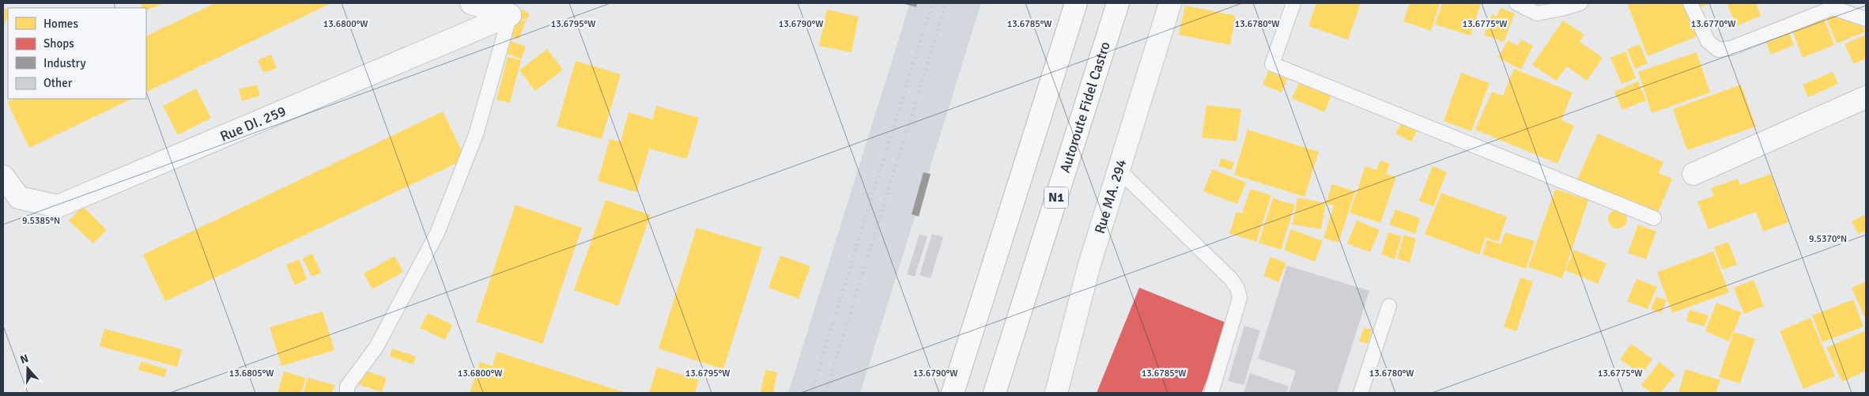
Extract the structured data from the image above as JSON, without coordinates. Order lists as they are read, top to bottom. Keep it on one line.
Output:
{"streets":{"highway":["Autoroute Fidel Castro","N1"],"street":["Rue DI. 259","Rue MA. 294"]},"legend":["Homes","Shops","Industry","Other"],"north":"top","coordinates":["13.6800°W","13.6795°W","13.6790°W","13.6785°W","13.6780°W","13.6775°W","13.6770°W","9.5385°N","9.5370°N","13.6805°W"]}
